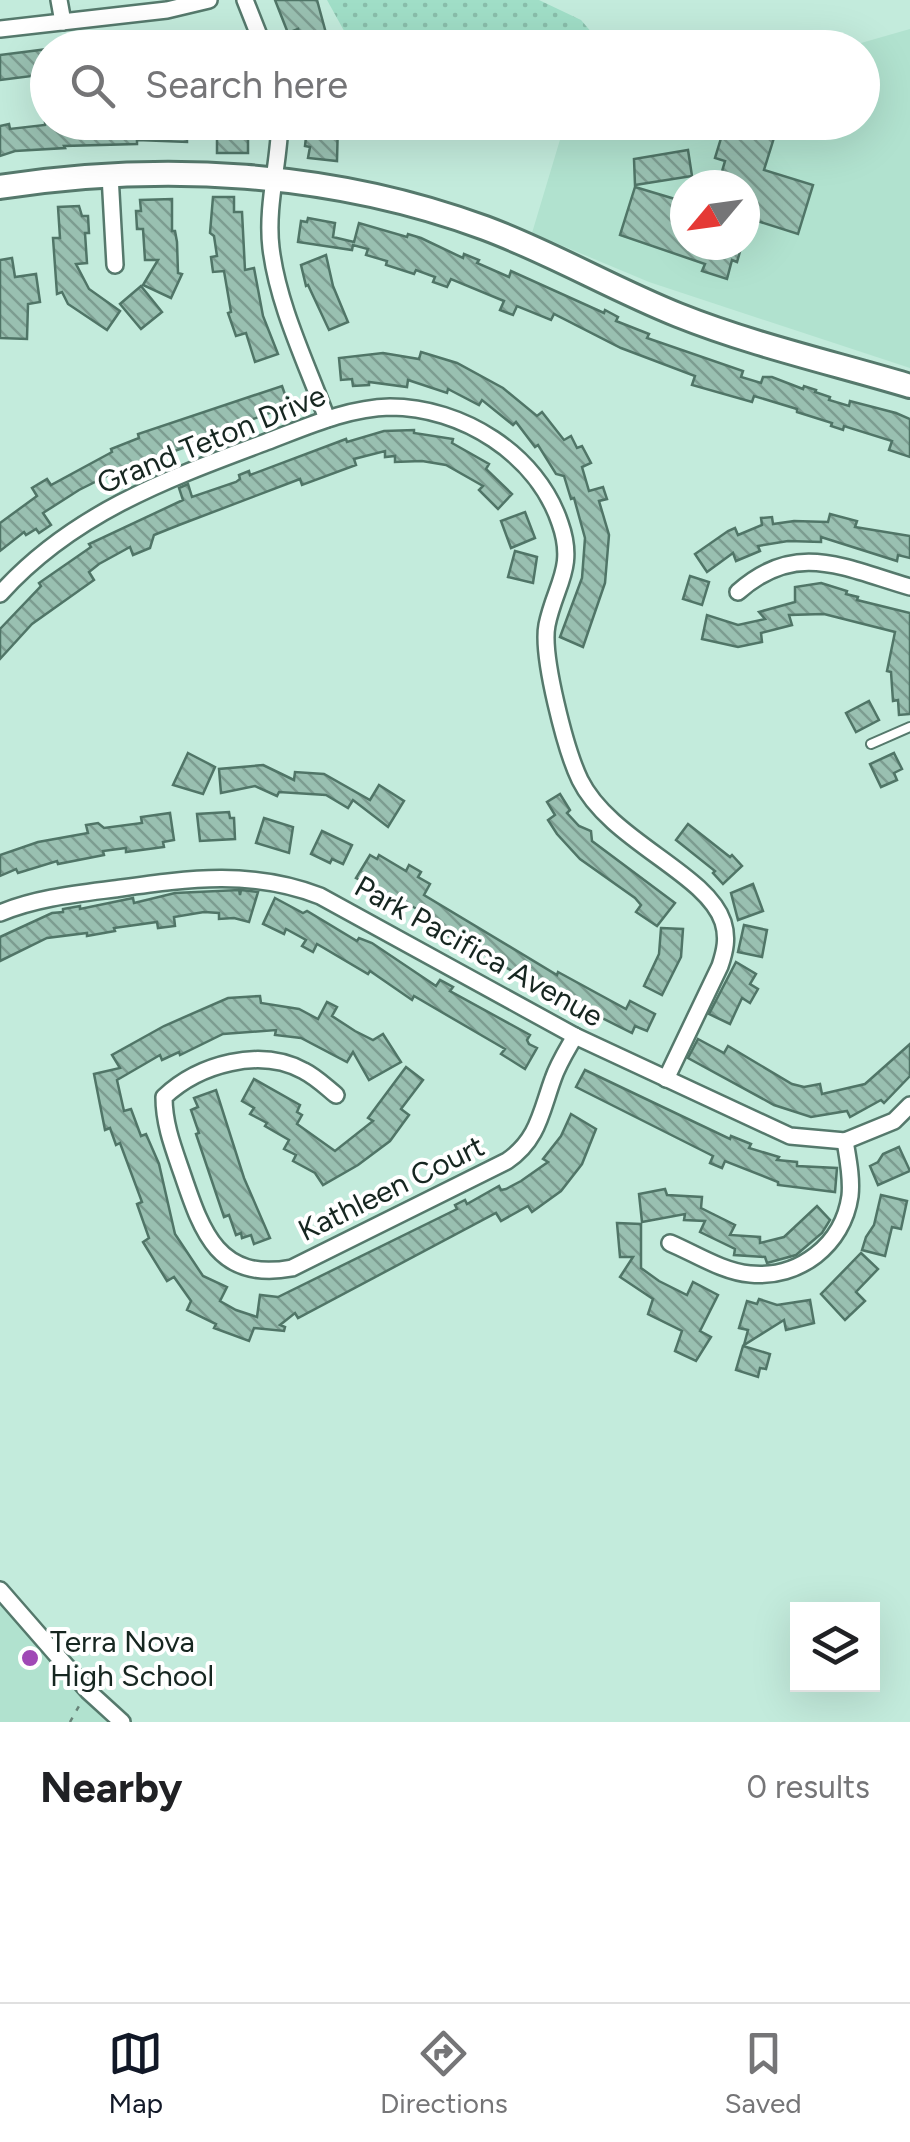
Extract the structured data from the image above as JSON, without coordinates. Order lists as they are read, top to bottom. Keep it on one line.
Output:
{"streets":{"street":["Grand Teton Drive","Park Pacifica Avenue","Kathleen Court"]},"crossings":[["Grand Teton Drive","Park Pacifica Avenue"],["Park Pacifica Avenue","Kathleen Court"]],"places":["Terra Nova High School"],"north":"bottom left","page":{"search":"Search here","heading":["Nearby","0 results"],"nav":["Map","Directions","Saved"]}}
